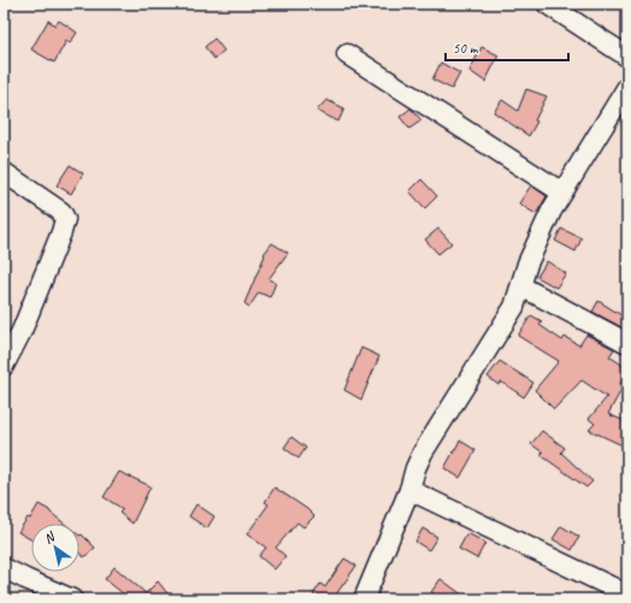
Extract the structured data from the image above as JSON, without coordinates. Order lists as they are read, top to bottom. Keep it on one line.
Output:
{"scale_bar":"50 m","north":"top left"}
